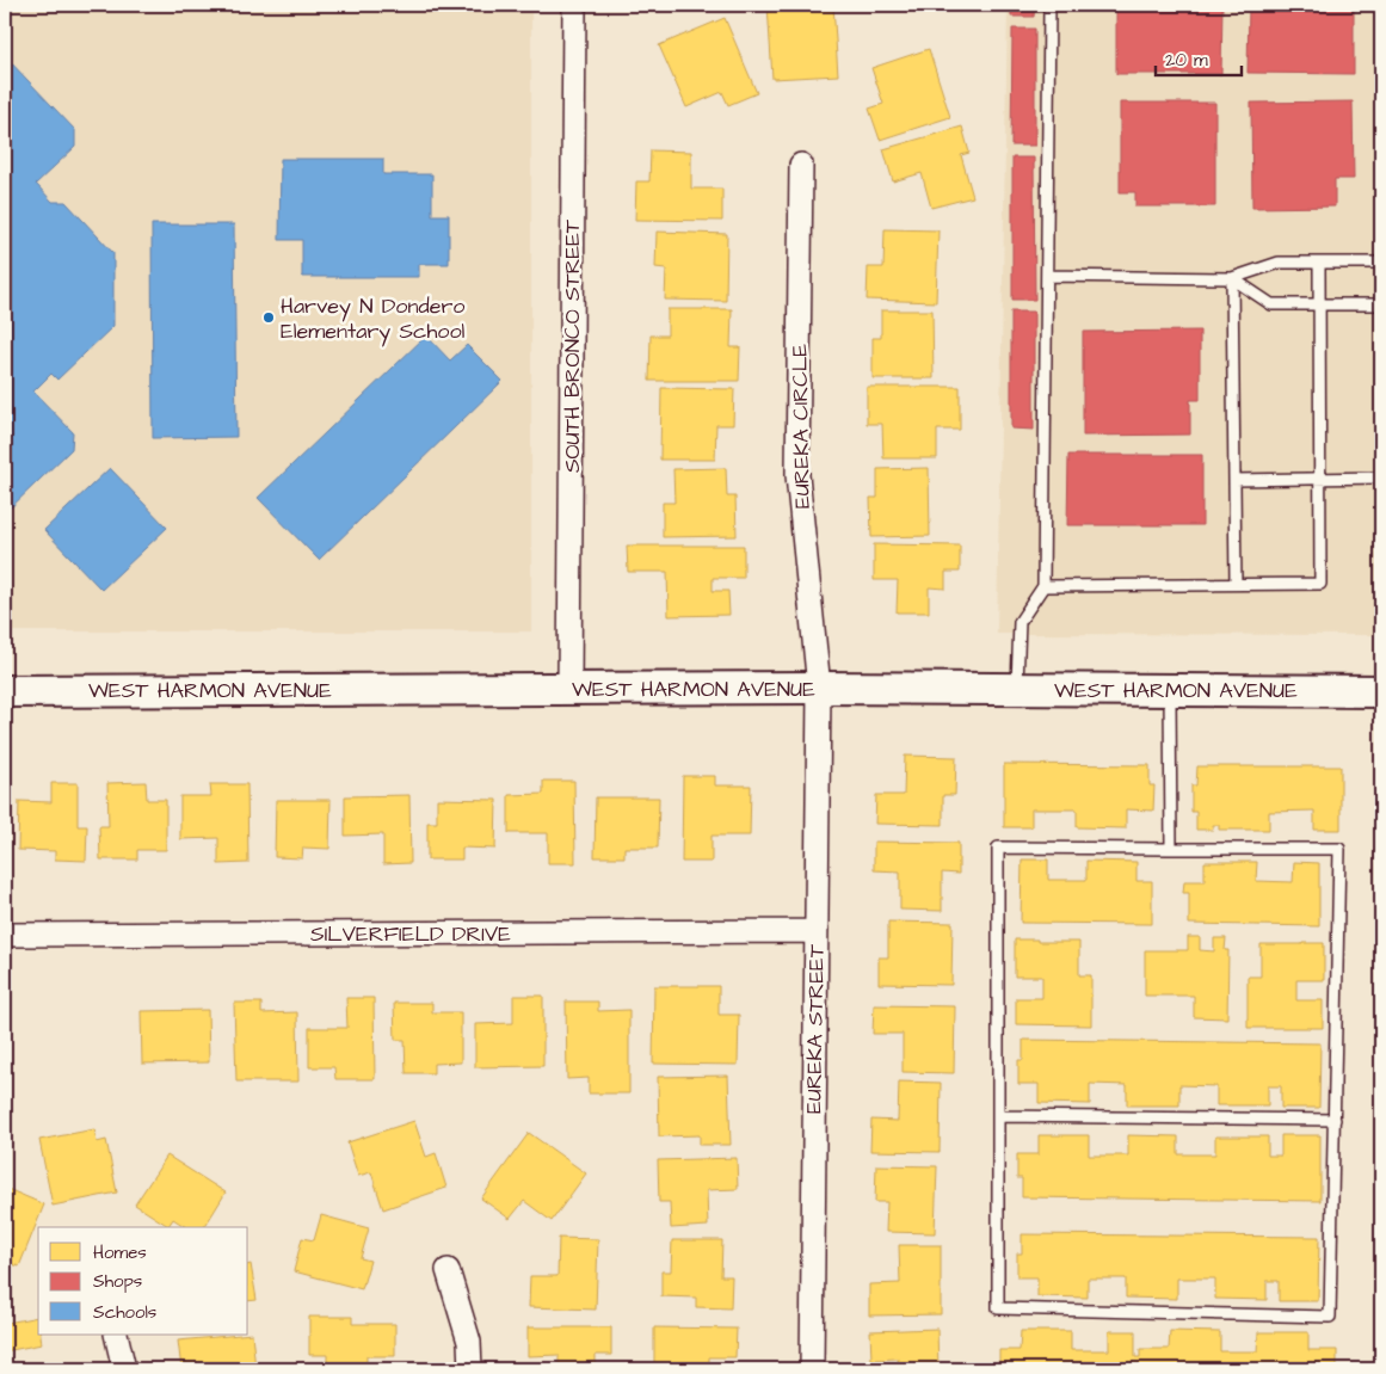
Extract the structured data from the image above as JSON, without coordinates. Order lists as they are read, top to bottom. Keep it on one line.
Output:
{"streets":{"main road":["WEST HARMON AVENUE"],"street":["SOUTH BRONCO STREET","EUREKA CIRCLE","SILVERFIELD DRIVE","EUREKA STREET"]},"crossings":[["SOUTH BRONCO STREET","WEST HARMON AVENUE"],["EUREKA CIRCLE","WEST HARMON AVENUE"],["EUREKA CIRCLE","EUREKA STREET"],["WEST HARMON AVENUE","EUREKA STREET"],["SILVERFIELD DRIVE","EUREKA STREET"]],"places":["Harvey N Dondero Elementary School"],"legend":["Homes","Shops","Schools"],"scale_bar":"20 m"}
